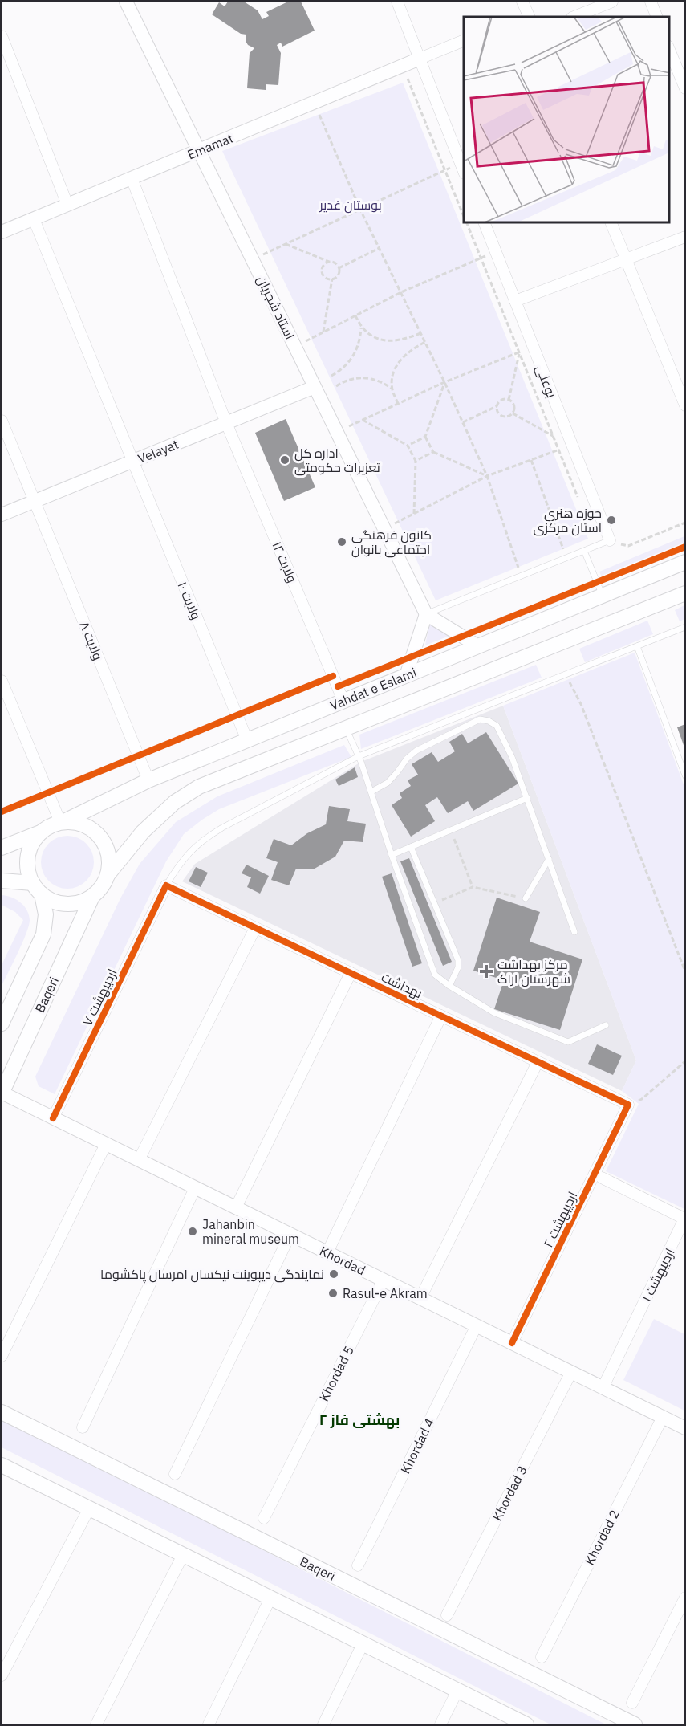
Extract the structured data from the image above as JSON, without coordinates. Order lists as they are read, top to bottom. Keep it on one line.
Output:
{"streets":{"main road":["Vahdat e Eslami","Baqeri"],"street":["Emamat","استاد شجریان","بوعلی","Velayat","ولایت ۱۲","ولایت ۱۰","ولایت ۸","بهداشت","اردیبهشت ۷","اردیبهشت ۲","Khordad","اردیبهشت ۱","Khordad 5","Khordad 4","Khordad 3","Khordad 2"]},"crossings":[["Emamat","استاد شجریان"],["Emamat","ولایت ۱۲"],["Emamat","ولایت ۱۰"],["استاد شجریان","Velayat"],["Velayat","ولایت ۱۲"],["Velayat","ولایت ۱۰"],["Velayat","ولایت ۸"],["ولایت ۱۲","Vahdat e Eslami"],["ولایت ۱۰","Vahdat e Eslami"],["ولایت ۸","Vahdat e Eslami"],["Vahdat e Eslami","Baqeri"],["بهداشت","اردیبهشت ۷"],["بهداشت","اردیبهشت ۲"],["Baqeri","Khordad"],["اردیبهشت ۷","Khordad"],["اردیبهشت ۲","Khordad"],["Khordad","اردیبهشت ۱"],["Khordad","Khordad 5"],["Khordad","Khordad 4"],["Khordad","Khordad 3"],["Khordad","Khordad 2"]],"districts":["بهشتی فاز ۲"],"parks":["بوستان غدیر"],"places":{"other":["اداره کل تعزیرات حکومتی","حوزه هنری استان مرکزی","کانون فرهنگی اجتماعی بانوان","Jahanbin mineral museum","نمایندگی دیپوینت نیکسان امرسان پاکشوما","Rasul-e Akram"],"health":["مرکز بهداشت شهرستان اراک"]}}
